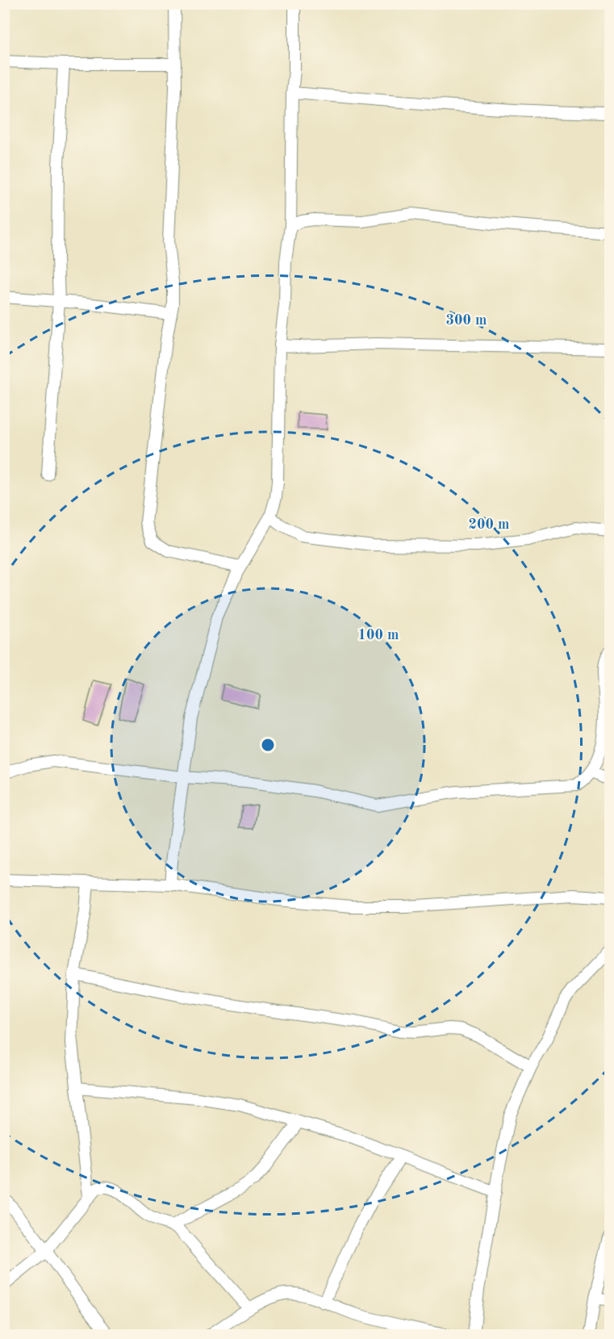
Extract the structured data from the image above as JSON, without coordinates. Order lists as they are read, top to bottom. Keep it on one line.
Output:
{"rings":["300 m","200 m","100 m"]}
